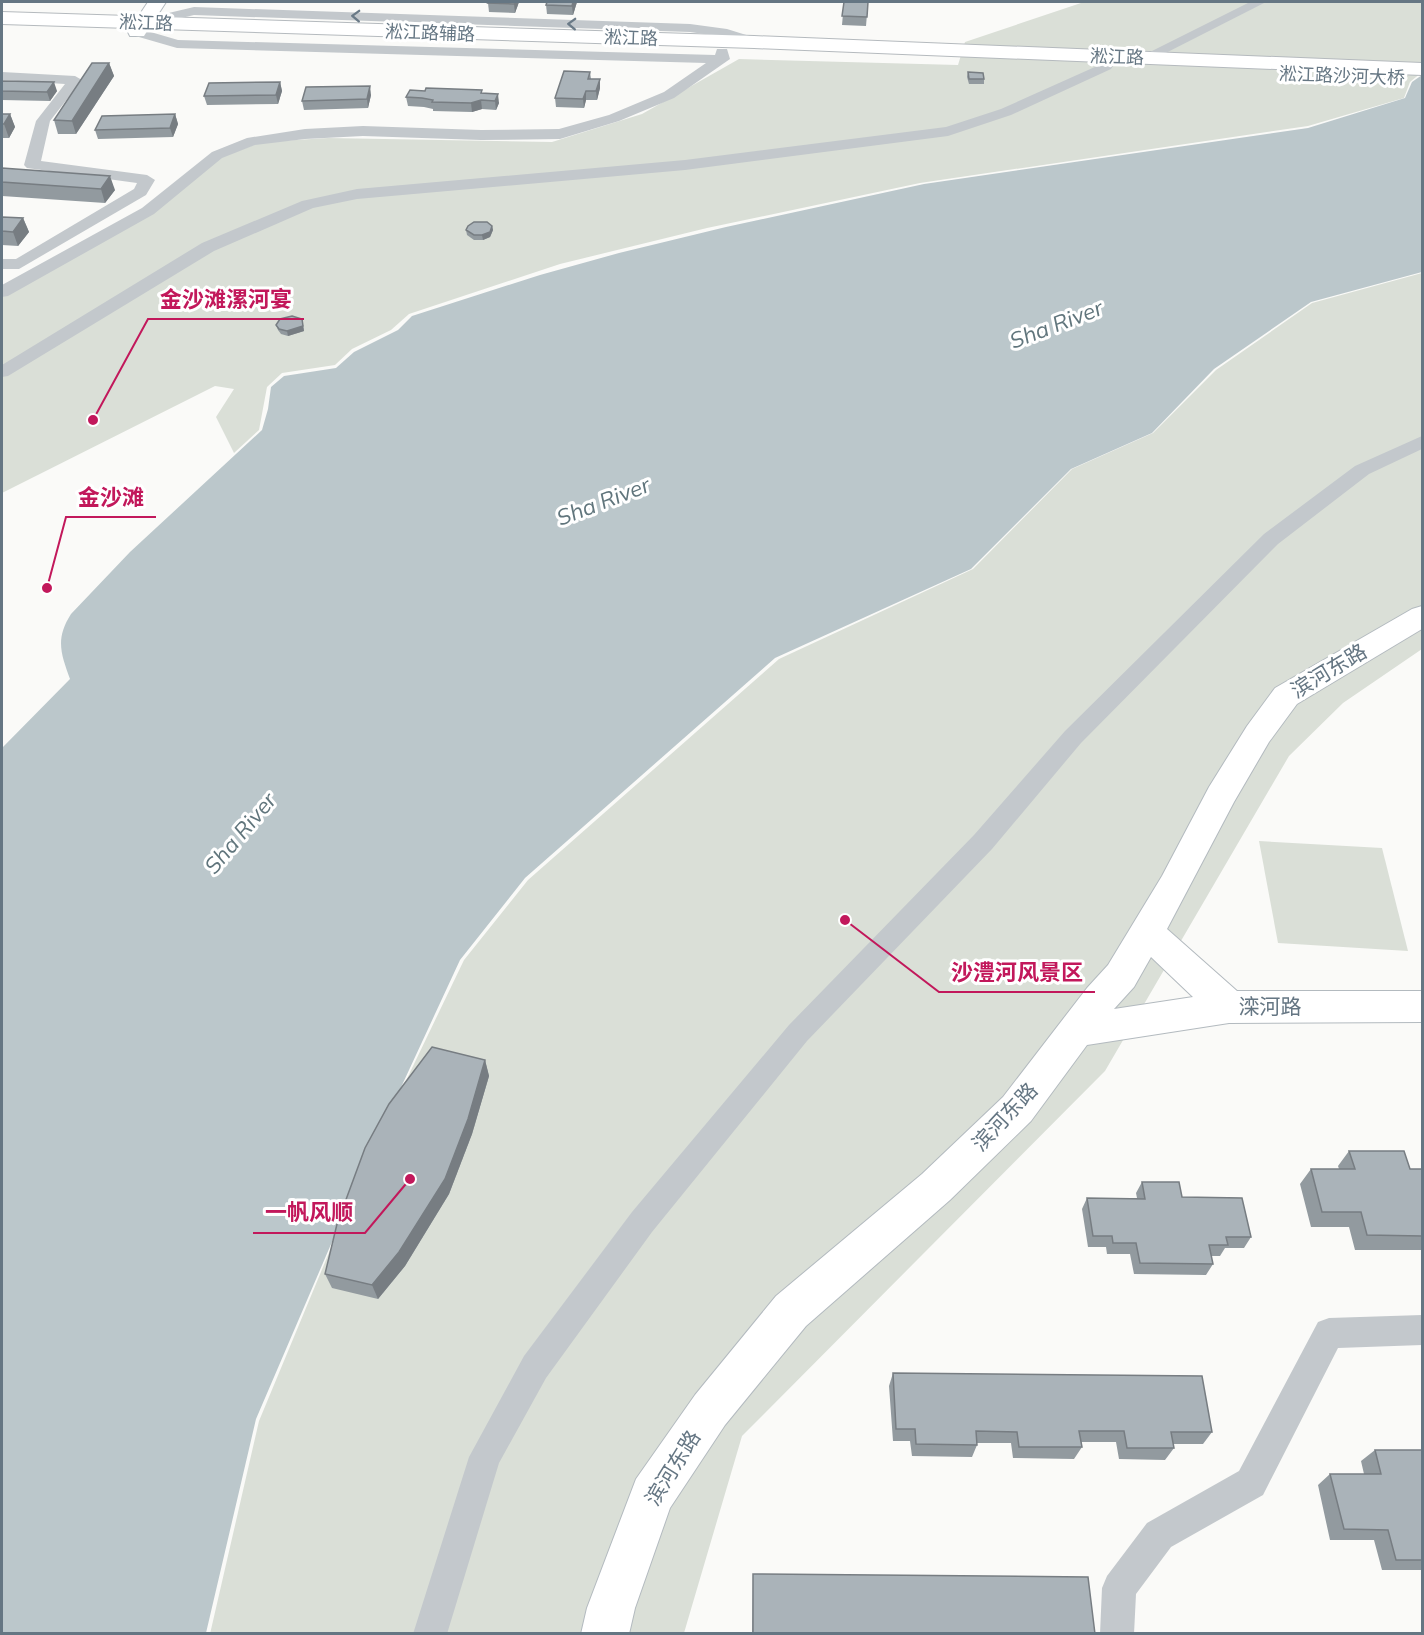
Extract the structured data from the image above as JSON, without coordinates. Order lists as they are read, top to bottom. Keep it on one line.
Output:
{"streets":{"main road":["淞江路","淞江路沙河大桥","滨河东路","滦河路"]},"crossings":[["淞江路","淞江路沙河大桥"],["滨河东路","滦河路"]],"water":["Sha River"],"places":["金沙滩漯河宴","金沙滩","沙澧河风景区","一帆风顺"]}
